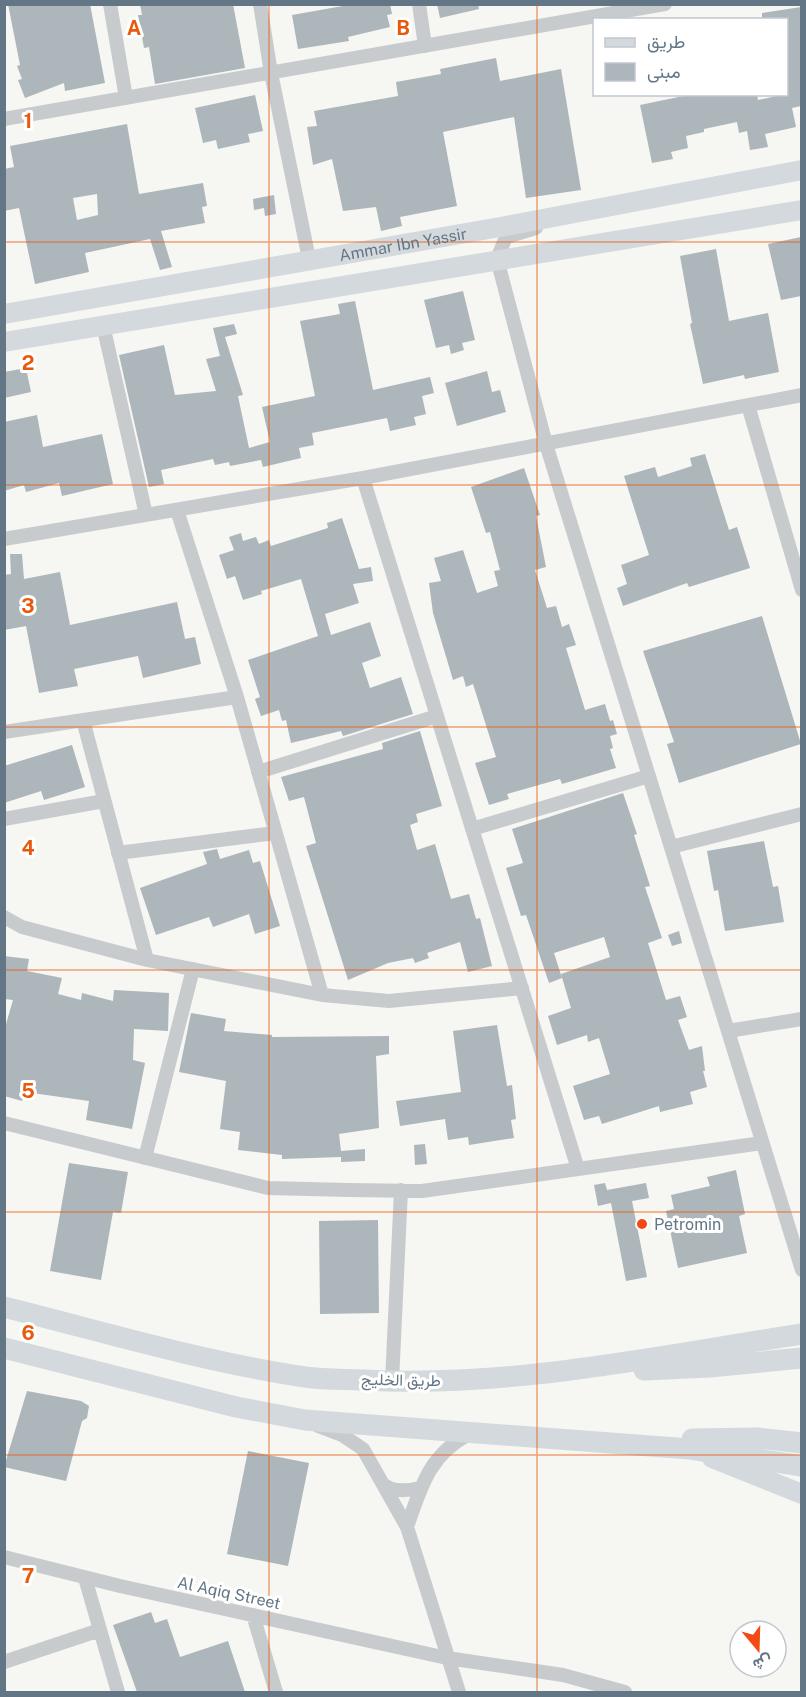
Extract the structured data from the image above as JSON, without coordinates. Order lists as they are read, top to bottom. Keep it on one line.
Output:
{"streets":{"main road":["طريق الخليج"],"street":["Ammar Ibn Yassir","Al Aqiq Street"]},"places":["Petromin"],"legend":["طريق","مبنى"],"north":"bottom","grid":{"columns":["A","B"],"rows":["1","2","3","4","5","6","7"]}}
